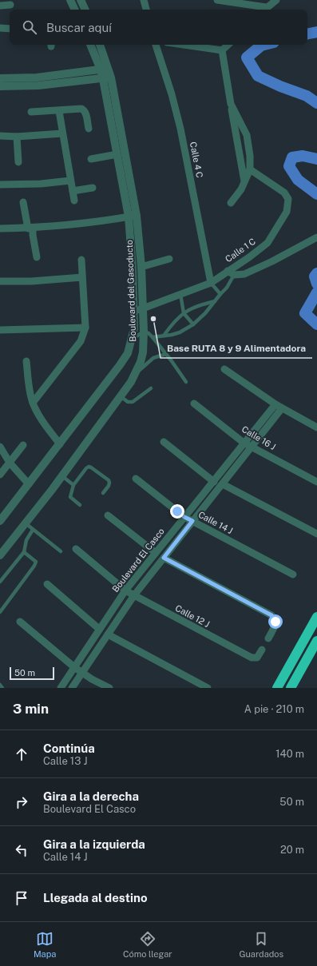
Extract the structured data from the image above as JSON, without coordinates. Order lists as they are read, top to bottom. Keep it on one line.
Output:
{"streets":{"street":["Calle 4 C","Calle 1 C","Boulevard del Gasoducto","Calle 16 J","Calle 14 J","Boulevard El Casco","Calle 12 J"]},"crossings":[["Calle 4 C","Calle 1 C"],["Calle 1 C","Boulevard del Gasoducto"],["Calle 16 J","Boulevard El Casco"],["Calle 14 J","Boulevard El Casco"],["Boulevard El Casco","Calle 12 J"]],"places":["Base RUTA 8 y 9 Alimentadora"],"scale_bar":"50 m","page":{"search":"Buscar aquí","scale":"50 m","heading":["3 min","A pie · 210 m"],"list":[["Continúa","Calle 13 J","140 m"],["Gira a la derecha","Boulevard El Casco","50 m"],["Gira a la izquierda","Calle 14 J","20 m"],"Llegada al destino"],"nav":["Mapa","Cómo llegar","Guardados"]}}
